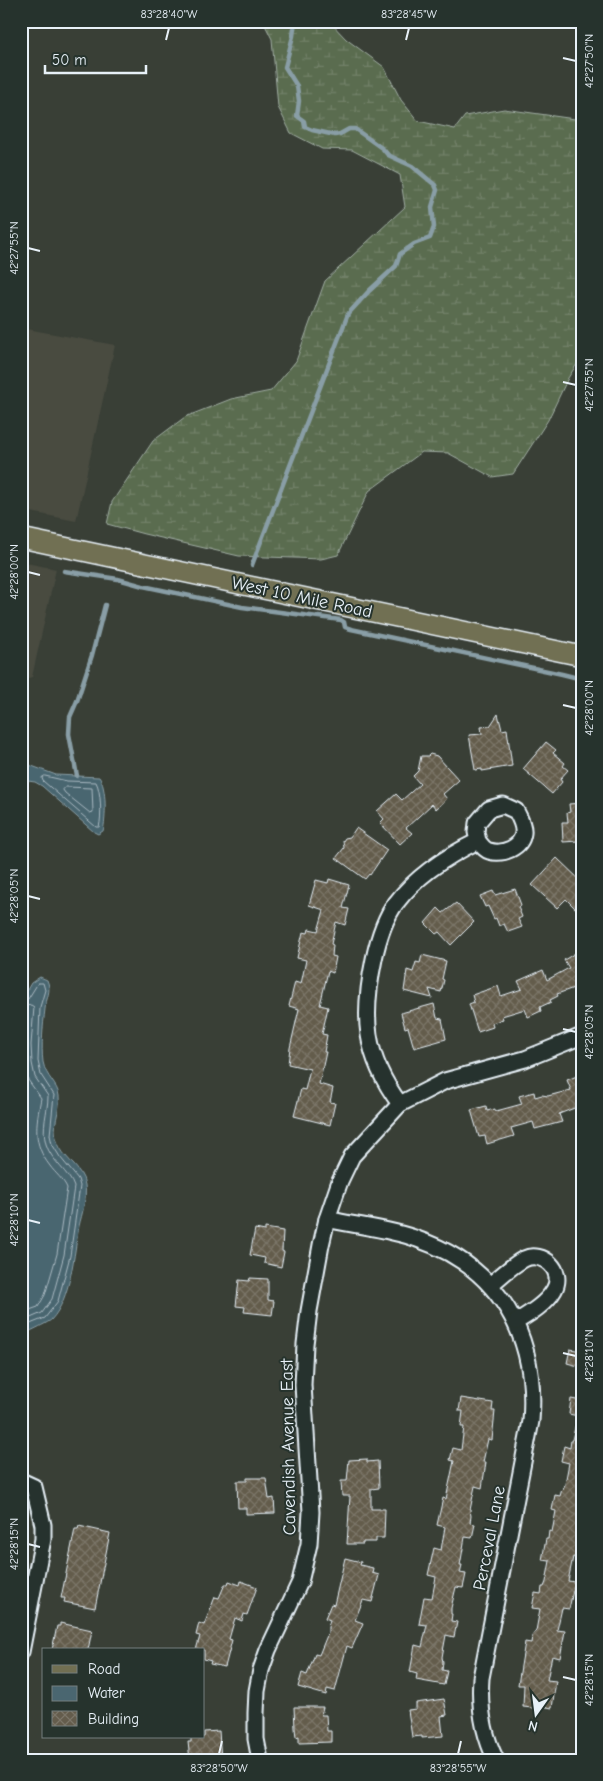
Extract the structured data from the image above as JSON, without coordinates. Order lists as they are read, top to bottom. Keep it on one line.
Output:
{"streets":{"main road":["West 10 Mile Road"],"street":["Cavendish Avenue East","Perceval Lane"]},"crossings":[["Cavendish Avenue East","Perceval Lane"]],"legend":["Road","Water","Building"],"scale_bar":"50 m","north":"bottom","coordinates":["83°28'40\"W","83°28'45\"W","42°27'50\"N","42°27'55\"N","42°28'00\"N","42°28'05\"N","42°28'10\"N","42°28'15\"N","83°28'50\"W","83°28'55\"W"]}
